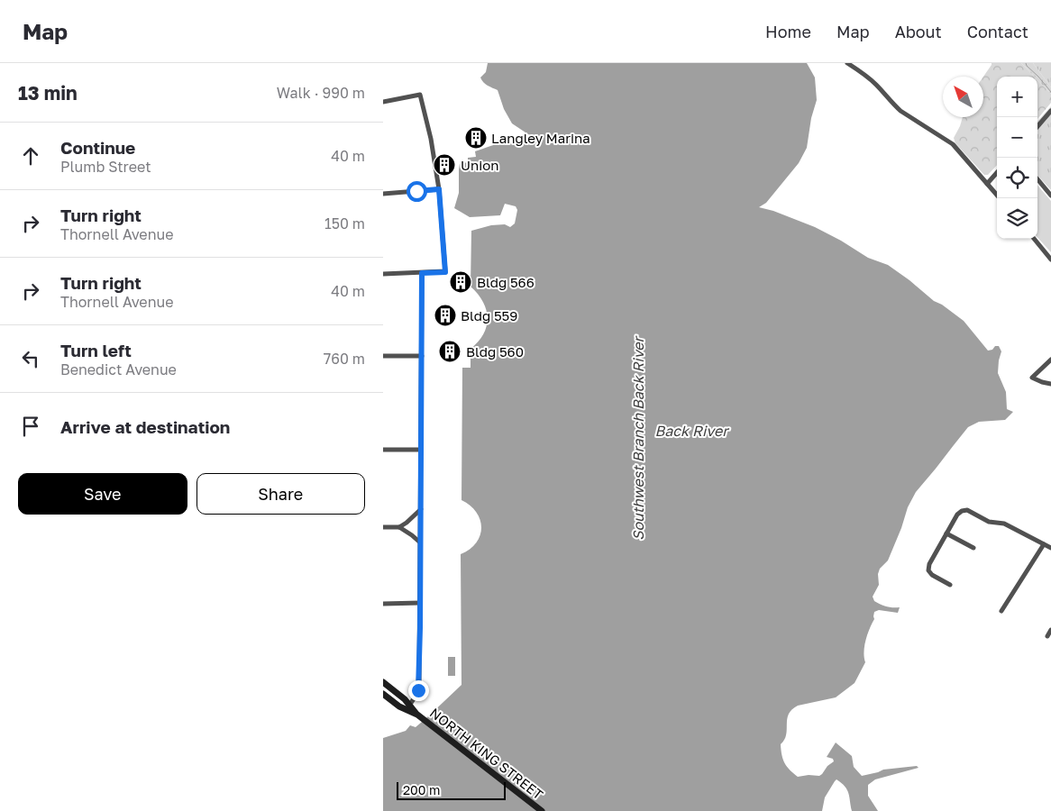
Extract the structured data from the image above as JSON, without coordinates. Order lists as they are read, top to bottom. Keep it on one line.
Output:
{"streets":{"main road":["NORTH KING STREET"]},"water":["Back River","Southwest Branch Back River"],"places":{"building":["Langley Marina","Union","Bldg 566","Bldg 559","Bldg 560"]},"scale_bar":"200 m","north":"top left","page":{"header":"Map","nav":["Home","Map","About","Contact"],"heading":["13 min","Walk · 990 m"],"map_buttons":["+","−"],"list":[["Continue","Plumb Street","40 m"],["Turn right","Thornell Avenue","150 m"],["Turn right","Thornell Avenue","40 m"],["Turn left","Benedict Avenue","760 m"],"Arrive at destination"],"buttons":["Save","Share"],"scale":"200 m"}}
